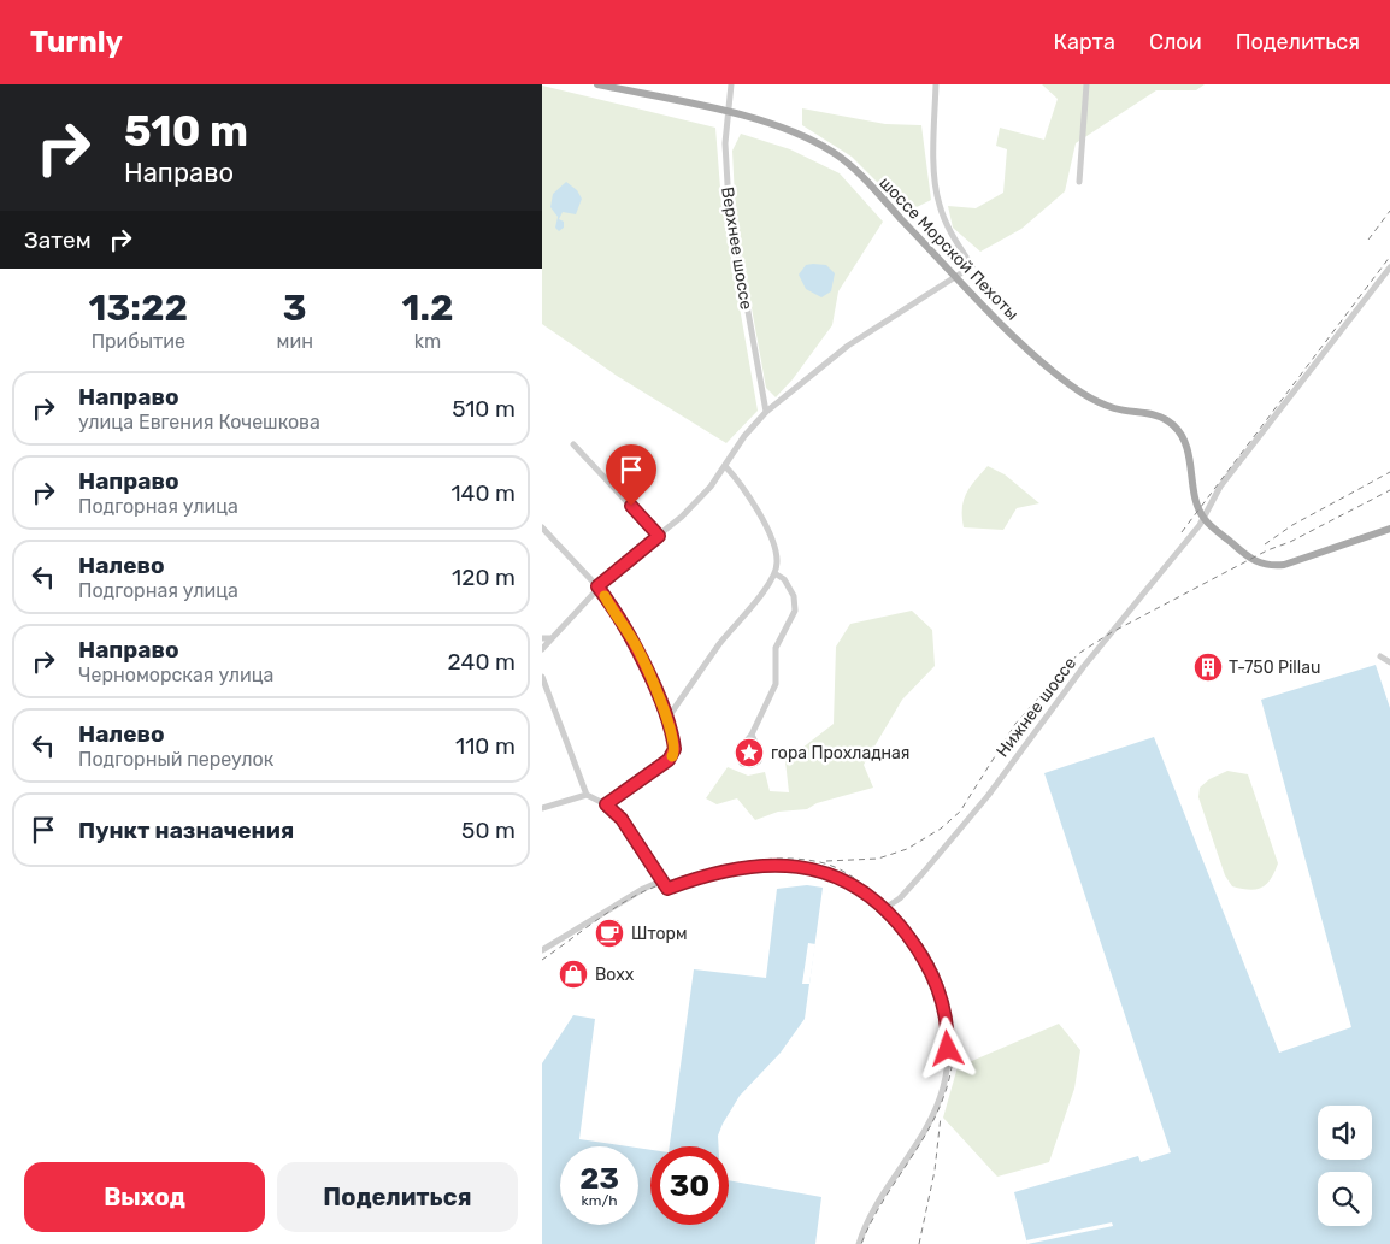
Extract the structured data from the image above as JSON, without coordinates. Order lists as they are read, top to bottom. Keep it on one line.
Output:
{"streets":{"main road":["шоссе Морской Пехоты"],"street":["Верхнее шоссе","Нижнее шоссе"]},"crossings":[["Верхнее шоссе","шоссе Морской Пехоты"],["шоссе Морской Пехоты","Нижнее шоссе"]],"places":{"building":["T-750 Pillau"],"place":["гора Прохладная"],"cafe":["Шторм"],"shop":["Boxx"]},"page":{"header":"Turnly","nav":["Карта","Слои","Поделиться"],"turn":["510 m","Направо"],"then":"Затем","eta":["13:22","Прибытие","3","мин","1.2","km"],"list":[{"name":"Направо","note":"улица Евгения Кочешкова","value":"510 m"},{"name":"Направо","note":"Подгорная улица","value":"140 m"},{"name":"Налево","note":"Подгорная улица","value":"120 m"},{"name":"Направо","note":"Черноморская улица","value":"240 m"},{"name":"Налево","note":"Подгорный переулок","value":"110 m"},{"name":"Пункт назначения","value":"50 m"}],"speed":"23 km/h","limit":"30","buttons":["Выход","Поделиться"]}}
